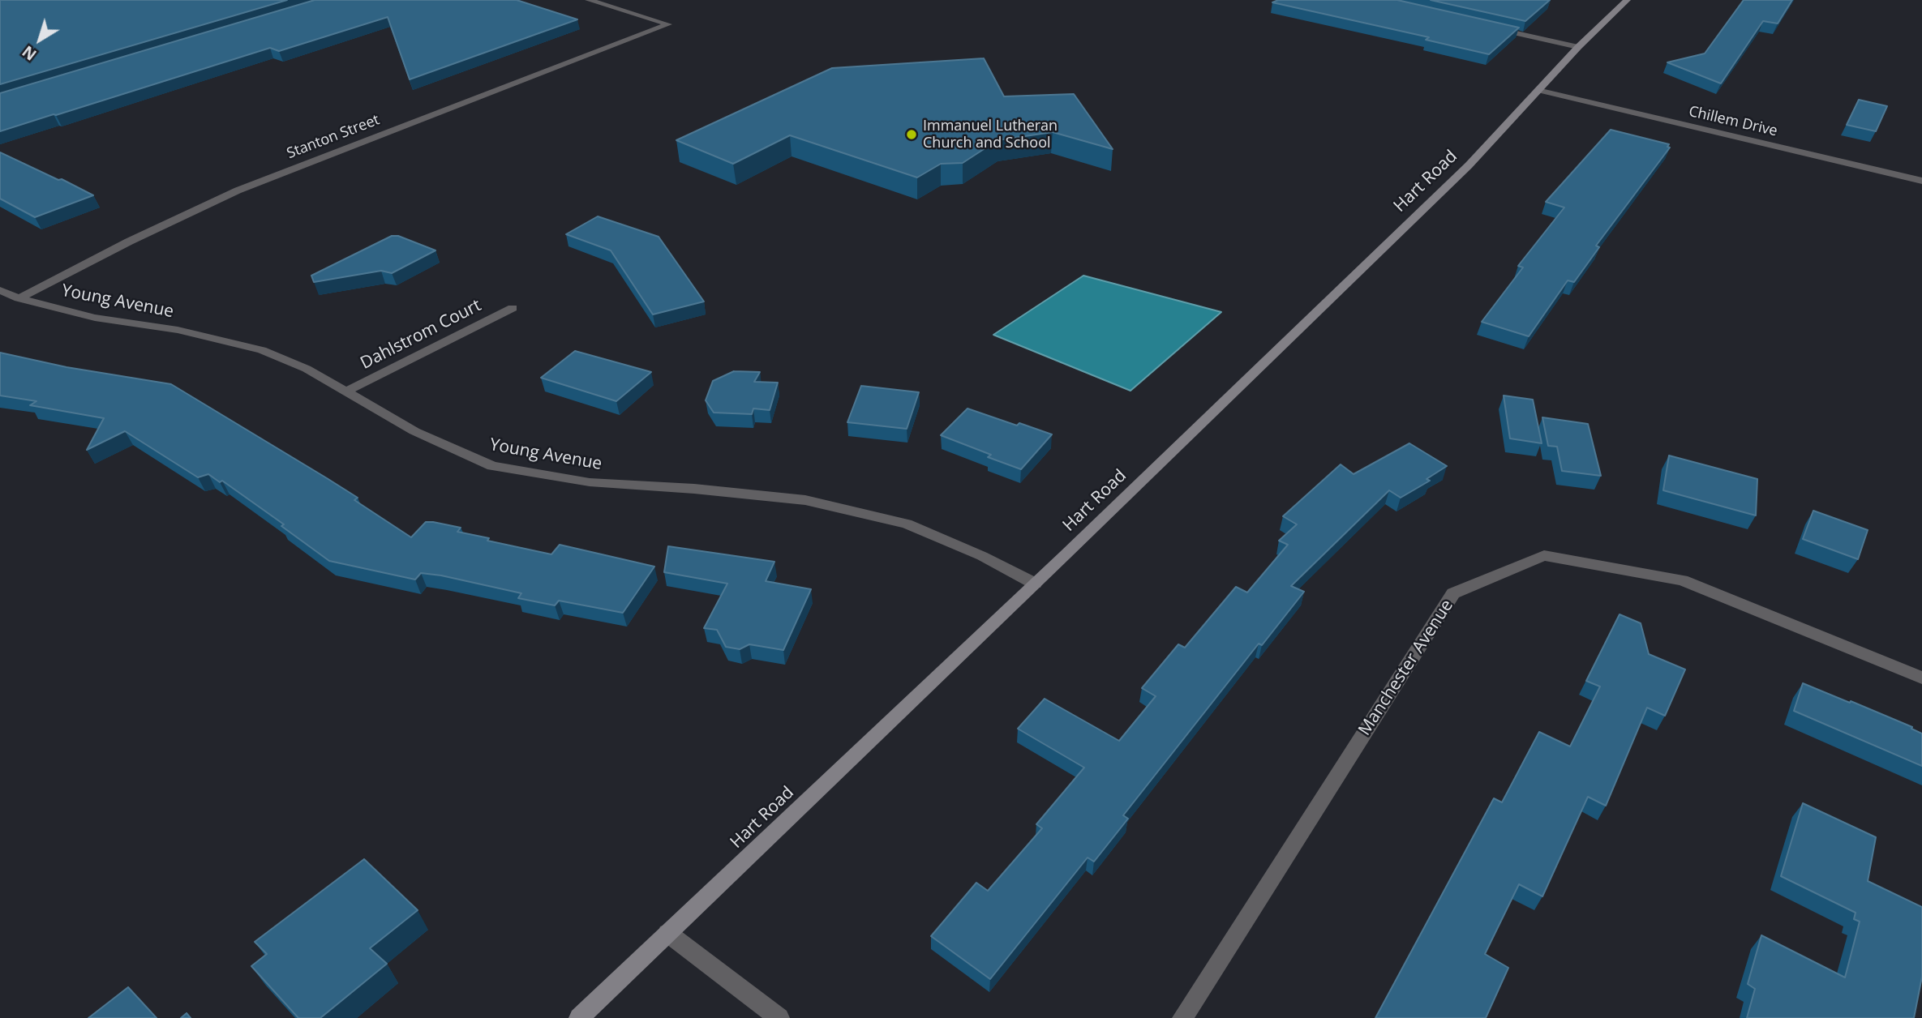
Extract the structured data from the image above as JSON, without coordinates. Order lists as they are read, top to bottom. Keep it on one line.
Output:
{"streets":{"street":["Chillem Drive","Stanton Street","Hart Road","Young Avenue","Dahlstrom Court","Manchester Avenue"]},"crossings":[["Chillem Drive","Hart Road"],["Stanton Street","Young Avenue"],["Hart Road","Young Avenue"],["Young Avenue","Dahlstrom Court"]],"places":["Immanuel Lutheran Church and School"],"north":"bottom left"}
